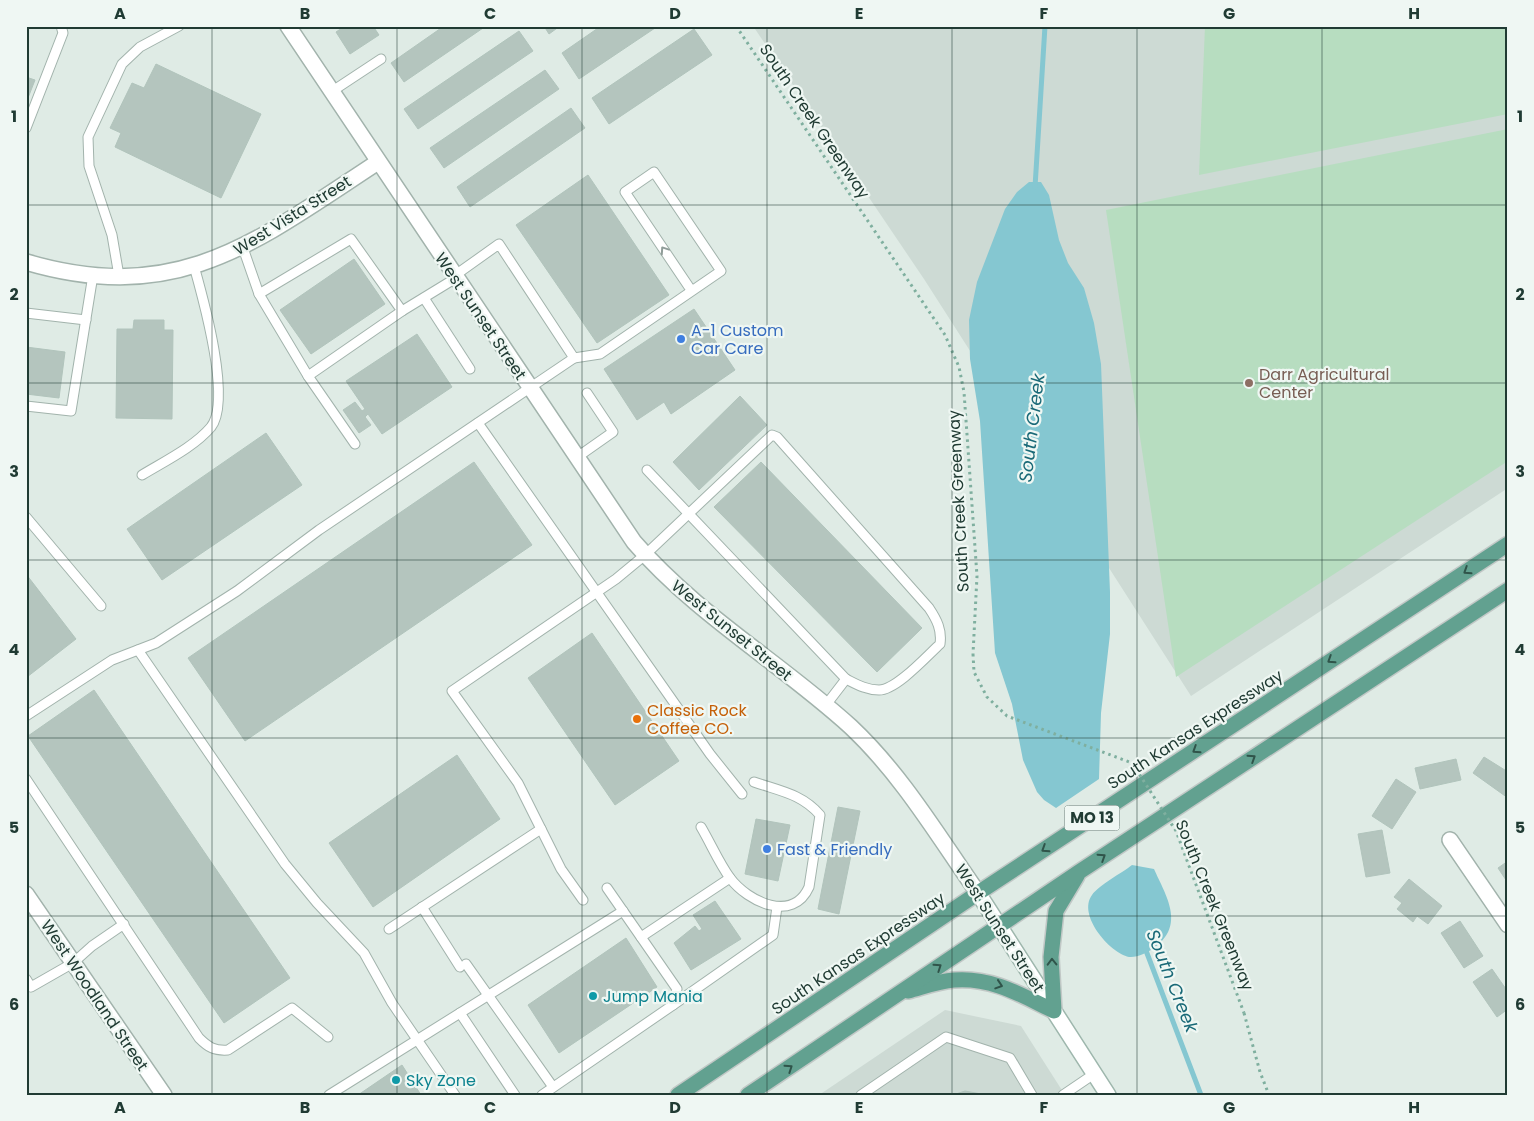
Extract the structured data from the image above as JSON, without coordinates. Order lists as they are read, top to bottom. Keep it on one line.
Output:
{"streets":{"main road":["South Kansas Expressway","MO 13"],"street":["West Vista Street","West Sunset Street","West Woodland Street"],"path":["South Creek Greenway"]},"crossings":[["West Vista Street","West Sunset Street"],["West Sunset Street","South Kansas Expressway"],["West Sunset Street","MO 13"]],"water":["South Creek"],"places":["A-1 Custom Car Care","Darr Agricultural Center","Classic Rock Coffee CO.","Fast & Friendly","Jump Mania","Sky Zone"],"grid":{"columns":["A","B","C","D","E","F","G","H"],"rows":["1","2","3","4","5","6"]}}
